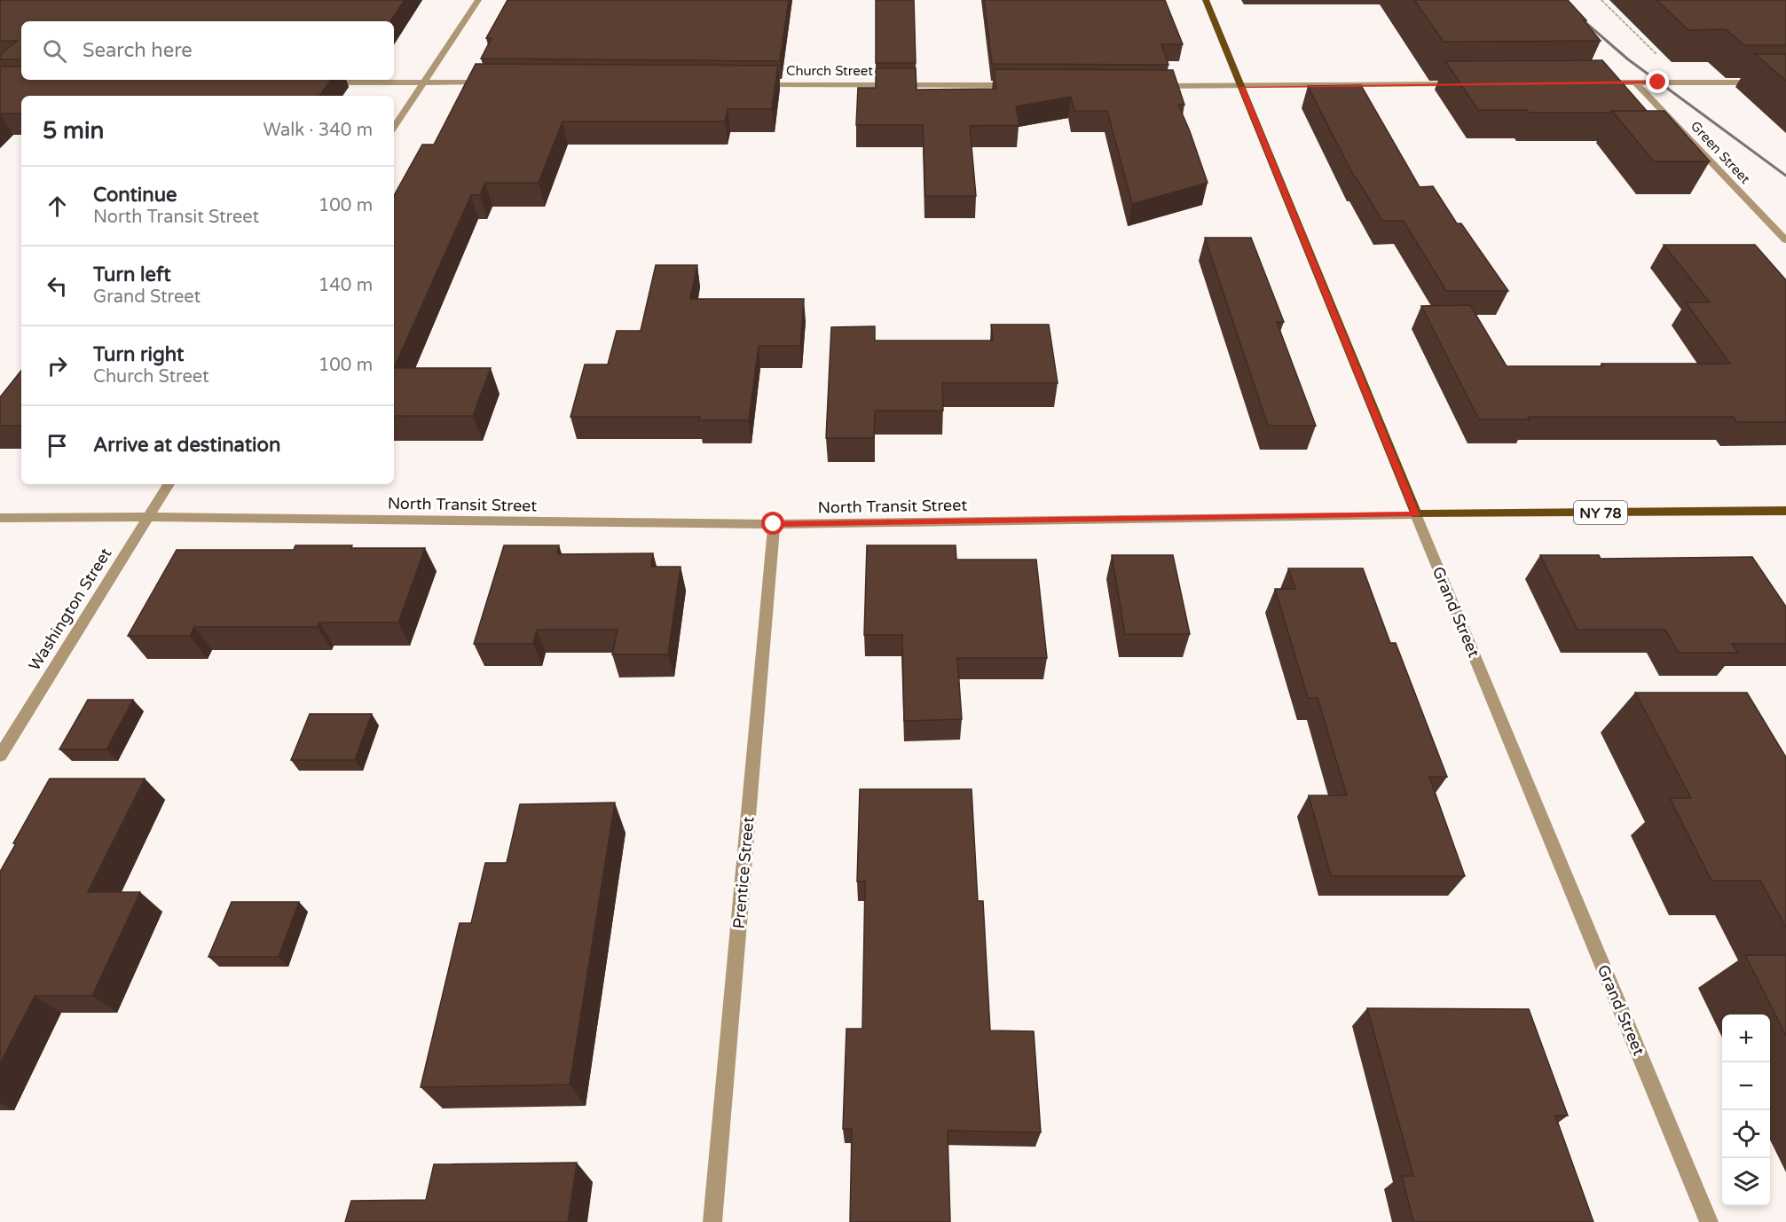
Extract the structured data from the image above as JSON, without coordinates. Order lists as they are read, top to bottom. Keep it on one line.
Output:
{"streets":{"main road":["North Transit Street","NY 78","Grand Street"],"street":["Church Street","Green Street","Washington Street","Prentice Street"]},"crossings":[["North Transit Street","Washington Street"],["North Transit Street","Grand Street"],["North Transit Street","Prentice Street"]],"page":{"search":"Search here","heading":["5 min","Walk · 340 m"],"list":[["Continue","North Transit Street","100 m"],["Turn left","Grand Street","140 m"],["Turn right","Church Street","100 m"],"Arrive at destination"],"map_buttons":["+","−"]}}
